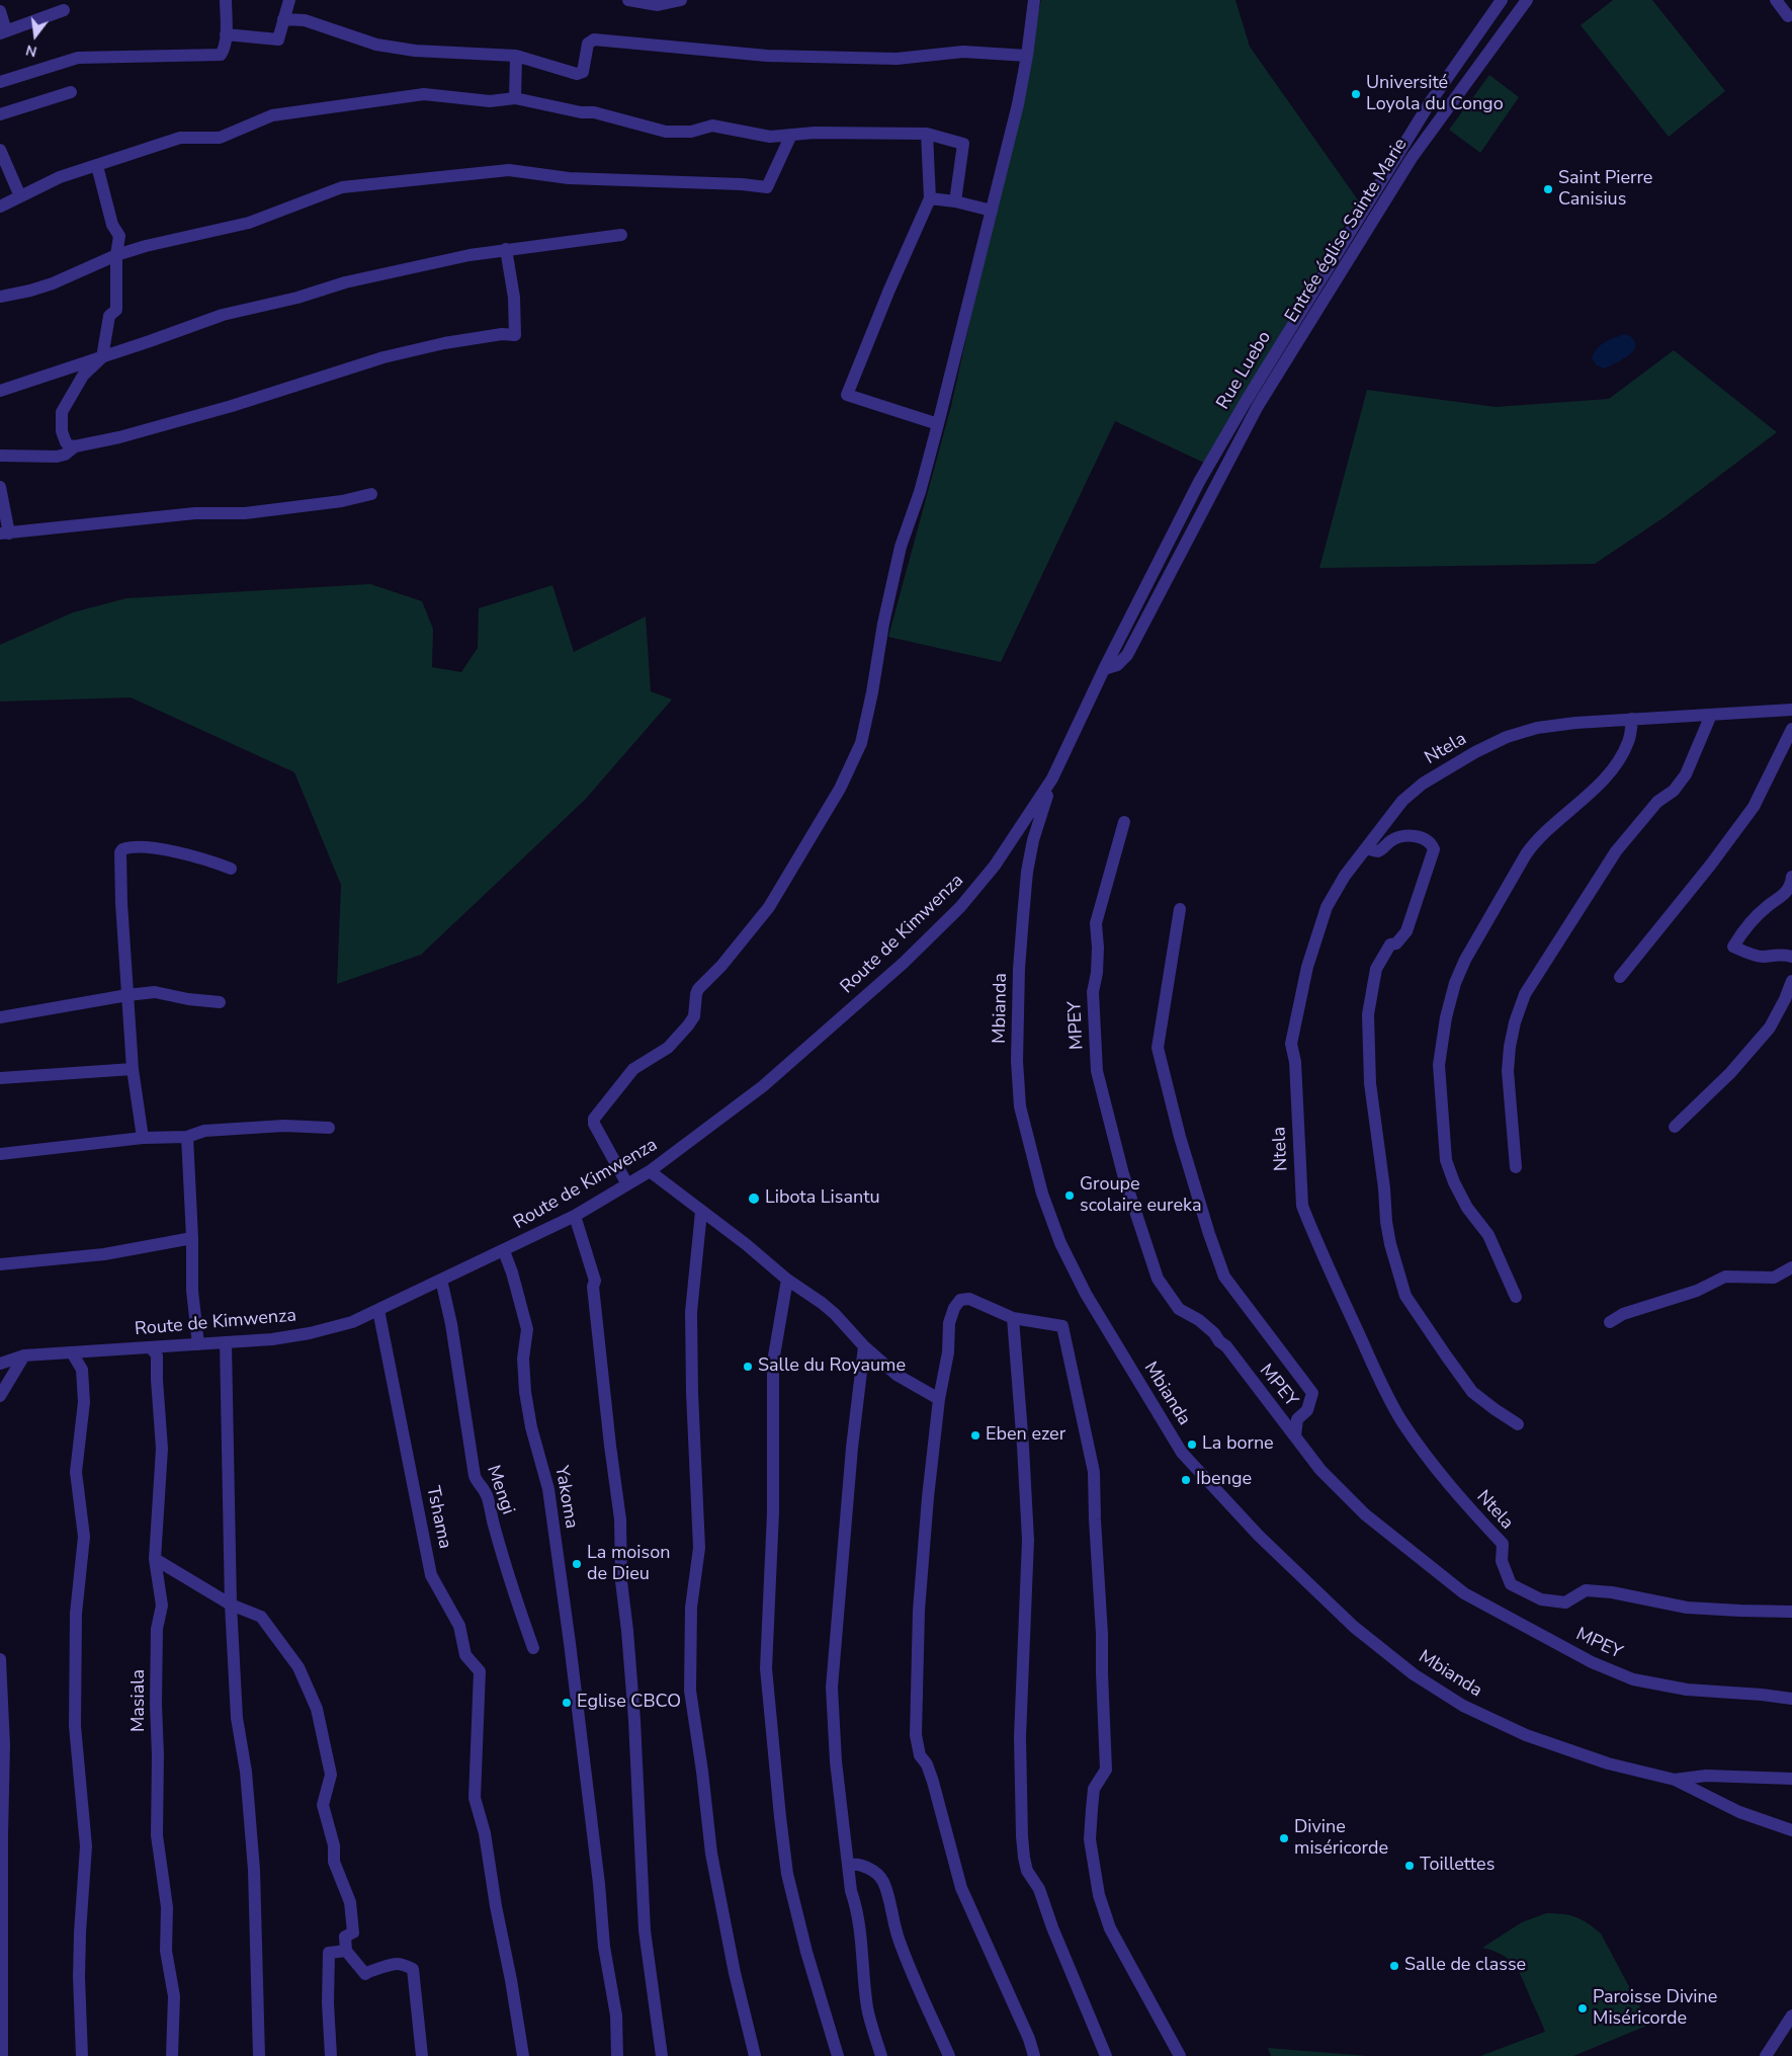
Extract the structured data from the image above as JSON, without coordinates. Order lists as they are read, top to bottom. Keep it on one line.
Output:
{"streets":{"street":["Entrée église Sainte Marie","Rue Luebo","Ntela","Route de Kimwenza","Mbianda","MPEY","Mengi","Yakoma","Tshama","Masiala"]},"crossings":[["Entrée église Sainte Marie","Rue Luebo"],["Rue Luebo","Route de Kimwenza"],["Rue Luebo","Mbianda"],["Route de Kimwenza","Mbianda"],["Route de Kimwenza","Mengi"],["Route de Kimwenza","Yakoma"],["Route de Kimwenza","Tshama"],["Route de Kimwenza","Masiala"]],"places":["Université Loyola du Congo","Saint Pierre Canisius","Groupe scolaire eureka","Libota Lisantu","Salle du Royaume","Eben ezer","La borne","Ibenge","La moison de Dieu","Eglise CBCO","Divine miséricorde","Toillettes","Salle de classe","Paroisse Divine Miséricorde"],"north":"bottom"}
